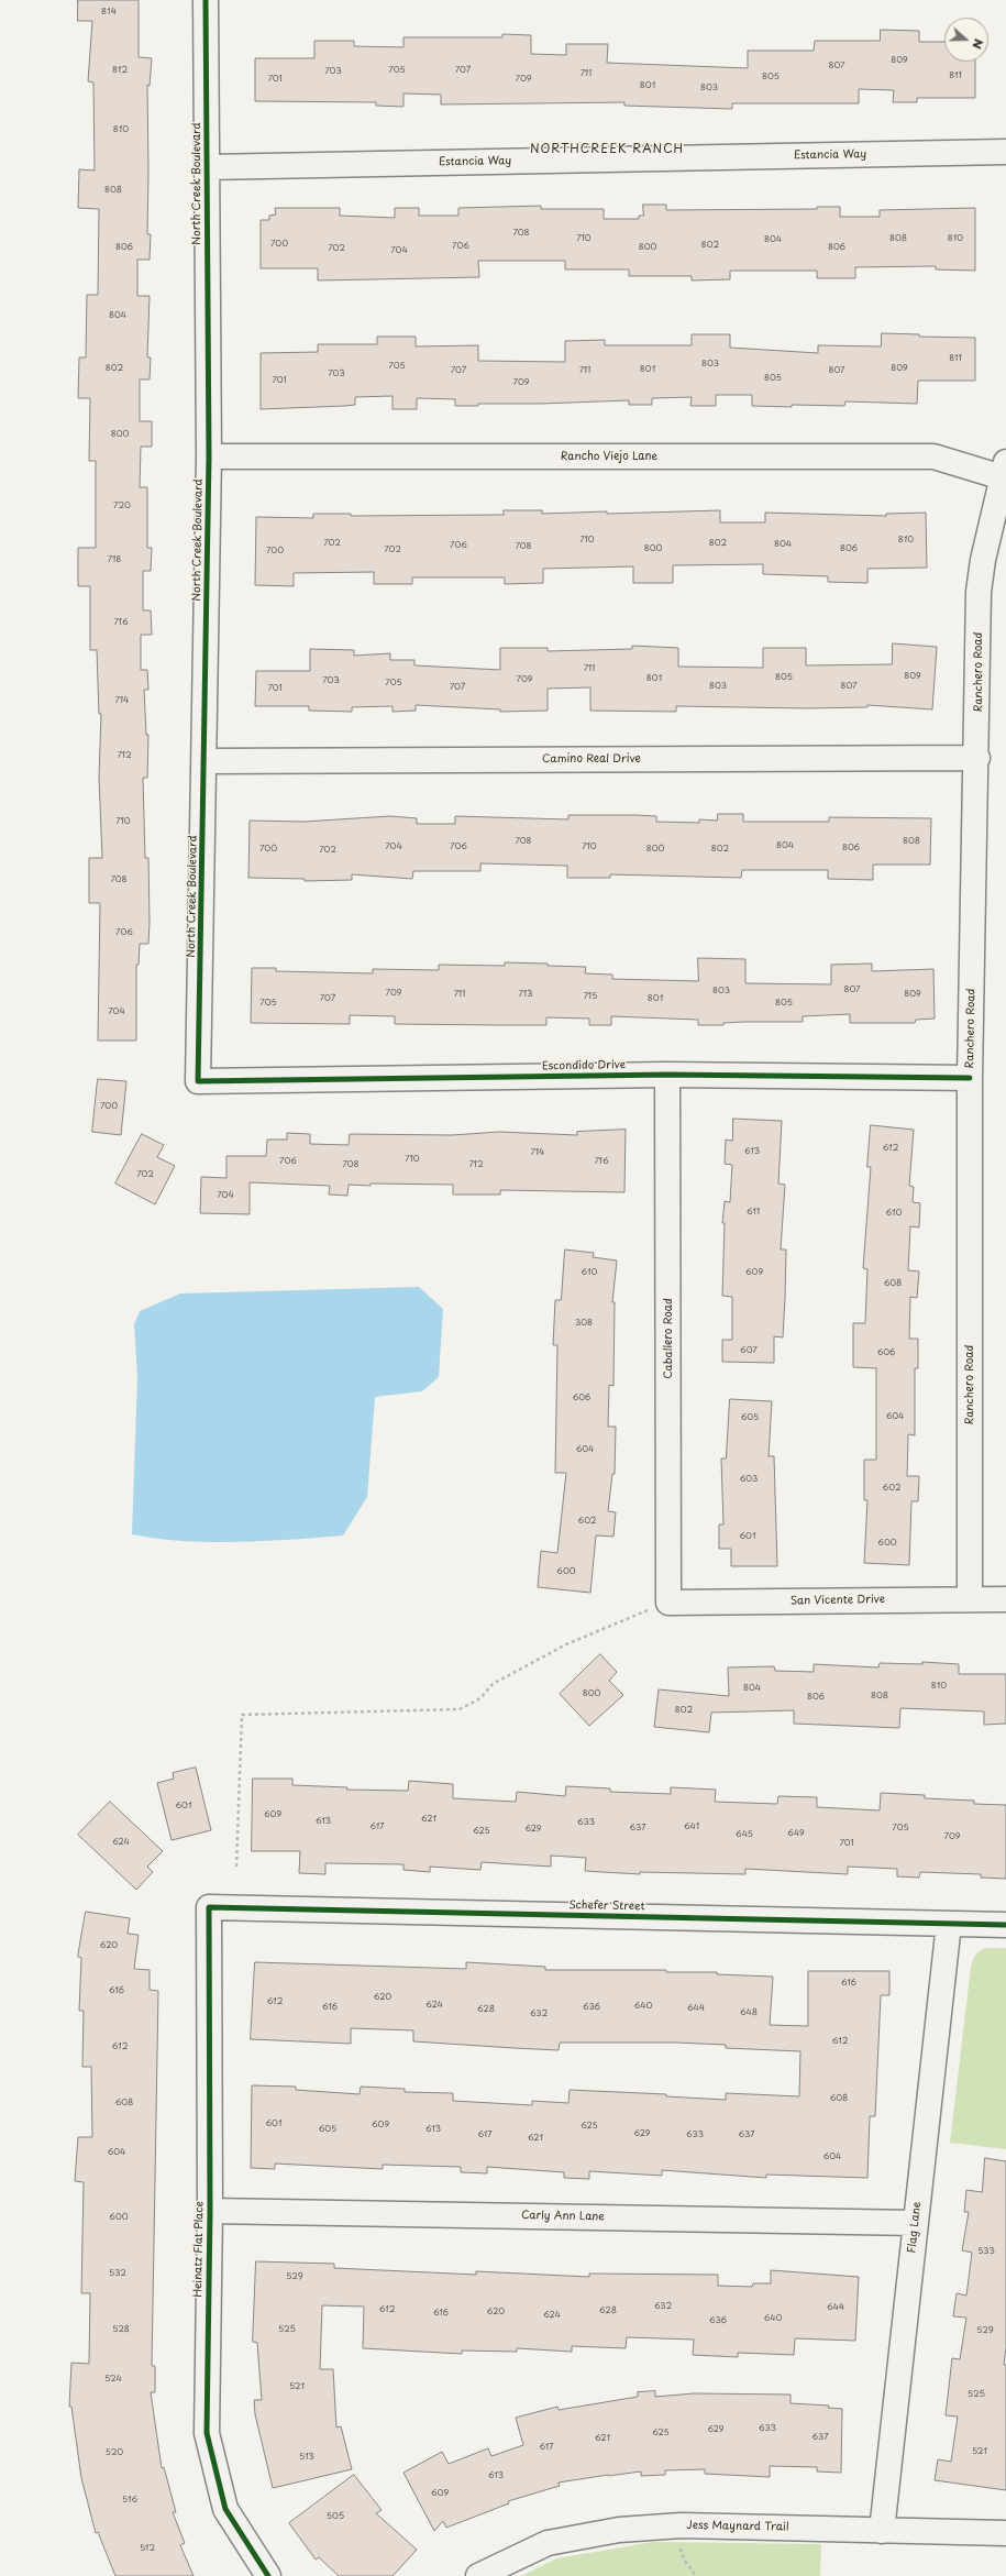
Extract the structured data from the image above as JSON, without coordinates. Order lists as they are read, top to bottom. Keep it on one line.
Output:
{"streets":{"street":["Estancia Way","North Creek Boulevard","Rancho Viejo Lane","Ranchero Road","Camino Real Drive","Escondido Drive","Caballero Road","San Vicente Drive","Schefer Street","Carly Ann Lane","Flag Lane","Heinatz Flat Place","Jess Maynard Trail"]},"crossings":[["Estancia Way","North Creek Boulevard"],["North Creek Boulevard","Rancho Viejo Lane"],["North Creek Boulevard","Camino Real Drive"],["North Creek Boulevard","Escondido Drive"],["Rancho Viejo Lane","Ranchero Road"],["Ranchero Road","Camino Real Drive"],["Ranchero Road","Escondido Drive"],["Ranchero Road","San Vicente Drive"],["Escondido Drive","Caballero Road"],["Caballero Road","San Vicente Drive"],["Schefer Street","Flag Lane"],["Schefer Street","Heinatz Flat Place"],["Carly Ann Lane","Flag Lane"],["Carly Ann Lane","Heinatz Flat Place"],["Flag Lane","Jess Maynard Trail"]],"districts":["NORTHCREEK RANCH"],"house_numbers":["814","809","807","812","705","707","703","711","811","805","701","709","801","803","810","808","708","710","808","810","804","700","802","706","806","800","806","702","704","804","811","803","705","802","809","801","707","711","807","703","805","701","709","800","720","710","810","702","802","804","706","708","800","806","702","700","718","716","711","809","805","801","709","703","705","803","807","707","701","714","712","710","708","808","804","704","706","710","806","700","800","802","702","708","706","807","803","709","711","713","809","715","707","801","705","805","704","700","612","613","714","710","706","716","708","712","702","704","611","610","610","609","608","308","607","606","606","604","605","604","603","602","602","601","600","600","810","804","800","808","806","802","601","609","621","613","633","617","641","637","705","629","625","649","645","709","624","701","620","616","616","620","612","624","640","616","636","644","628","648","632","612","612","608","608","601","609","625","605","613","629","617","633","637","621","604","604","600","533","532","529","632","644","612","628","620","616","624","640","636","528","525","529","524","521","525","633","629","625","637","621","617","521","520","513","613","609","516","505","512"],"north":"right"}
